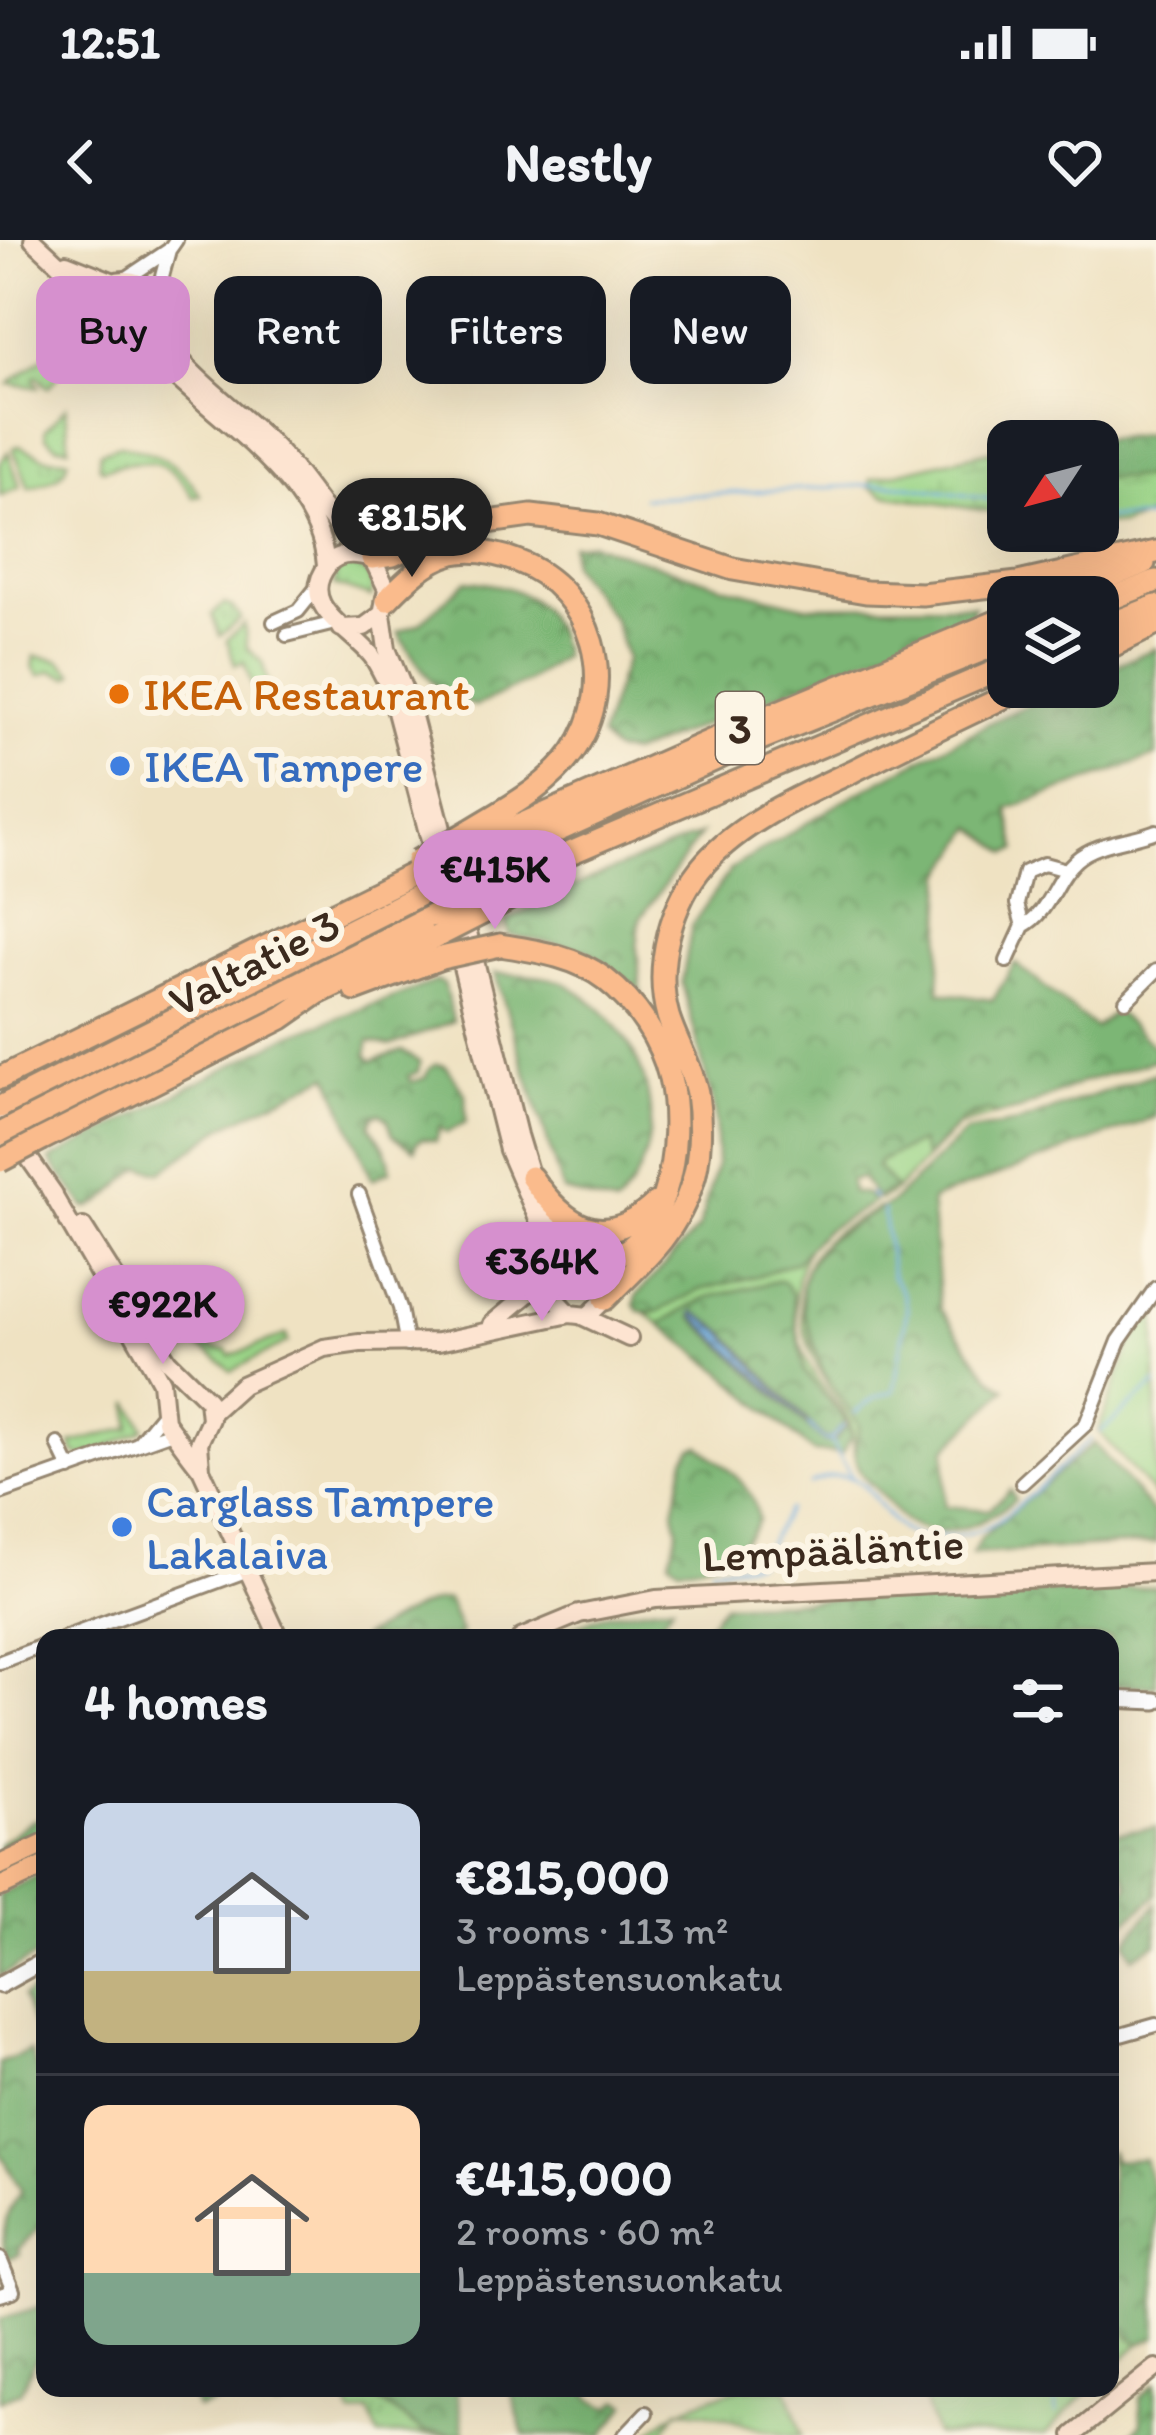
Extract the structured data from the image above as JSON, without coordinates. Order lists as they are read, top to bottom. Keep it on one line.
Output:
{"streets":{"highway":["3","Valtatie 3"],"main road":["Lempääläntie"]},"crossings":[["3","Valtatie 3"]],"places":["IKEA Restaurant","IKEA Tampere","Carglass Tampere Lakalaiva"],"north":"bottom left","page":{"status":"12:51","header":"Nestly","chip":["Buy","Rent","Filters","New"],"price":["€815K","€415K","€364K","€922K"],"heading":"4 homes","list":[{"name":"€815,000","note":"3 rooms · 113 m² · Leppästensuonkatu"},{"name":"€415,000","note":"2 rooms · 60 m² · Leppästensuonkatu"}]}}
